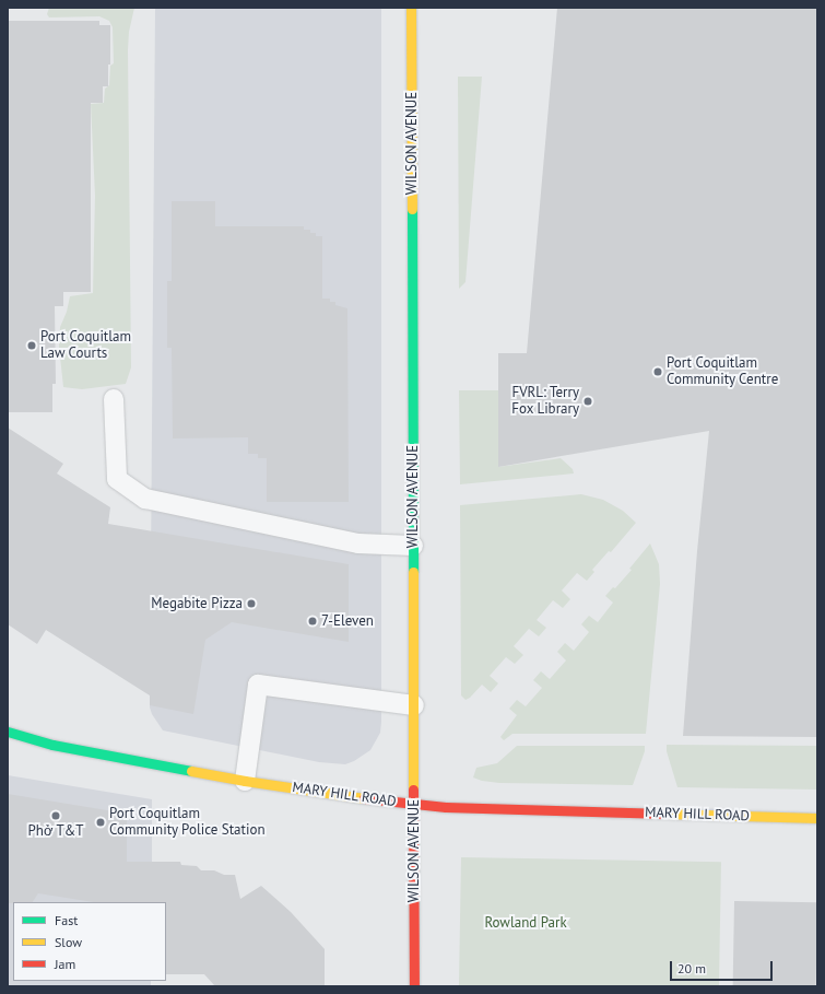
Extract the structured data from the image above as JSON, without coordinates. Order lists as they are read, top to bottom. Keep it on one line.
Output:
{"streets":{"street":["WILSON AVENUE","MARY HILL ROAD"]},"crossings":[["WILSON AVENUE","MARY HILL ROAD"]],"parks":["Rowland Park"],"places":["Port Coquitlam Law Courts","Port Coquitlam Community Centre","FVRL: Terry Fox Library","Megabite Pizza","7-Eleven","Phở T&T","Port Coquitlam Community Police Station"],"legend":["Fast","Slow","Jam"],"scale_bar":"20 m"}
